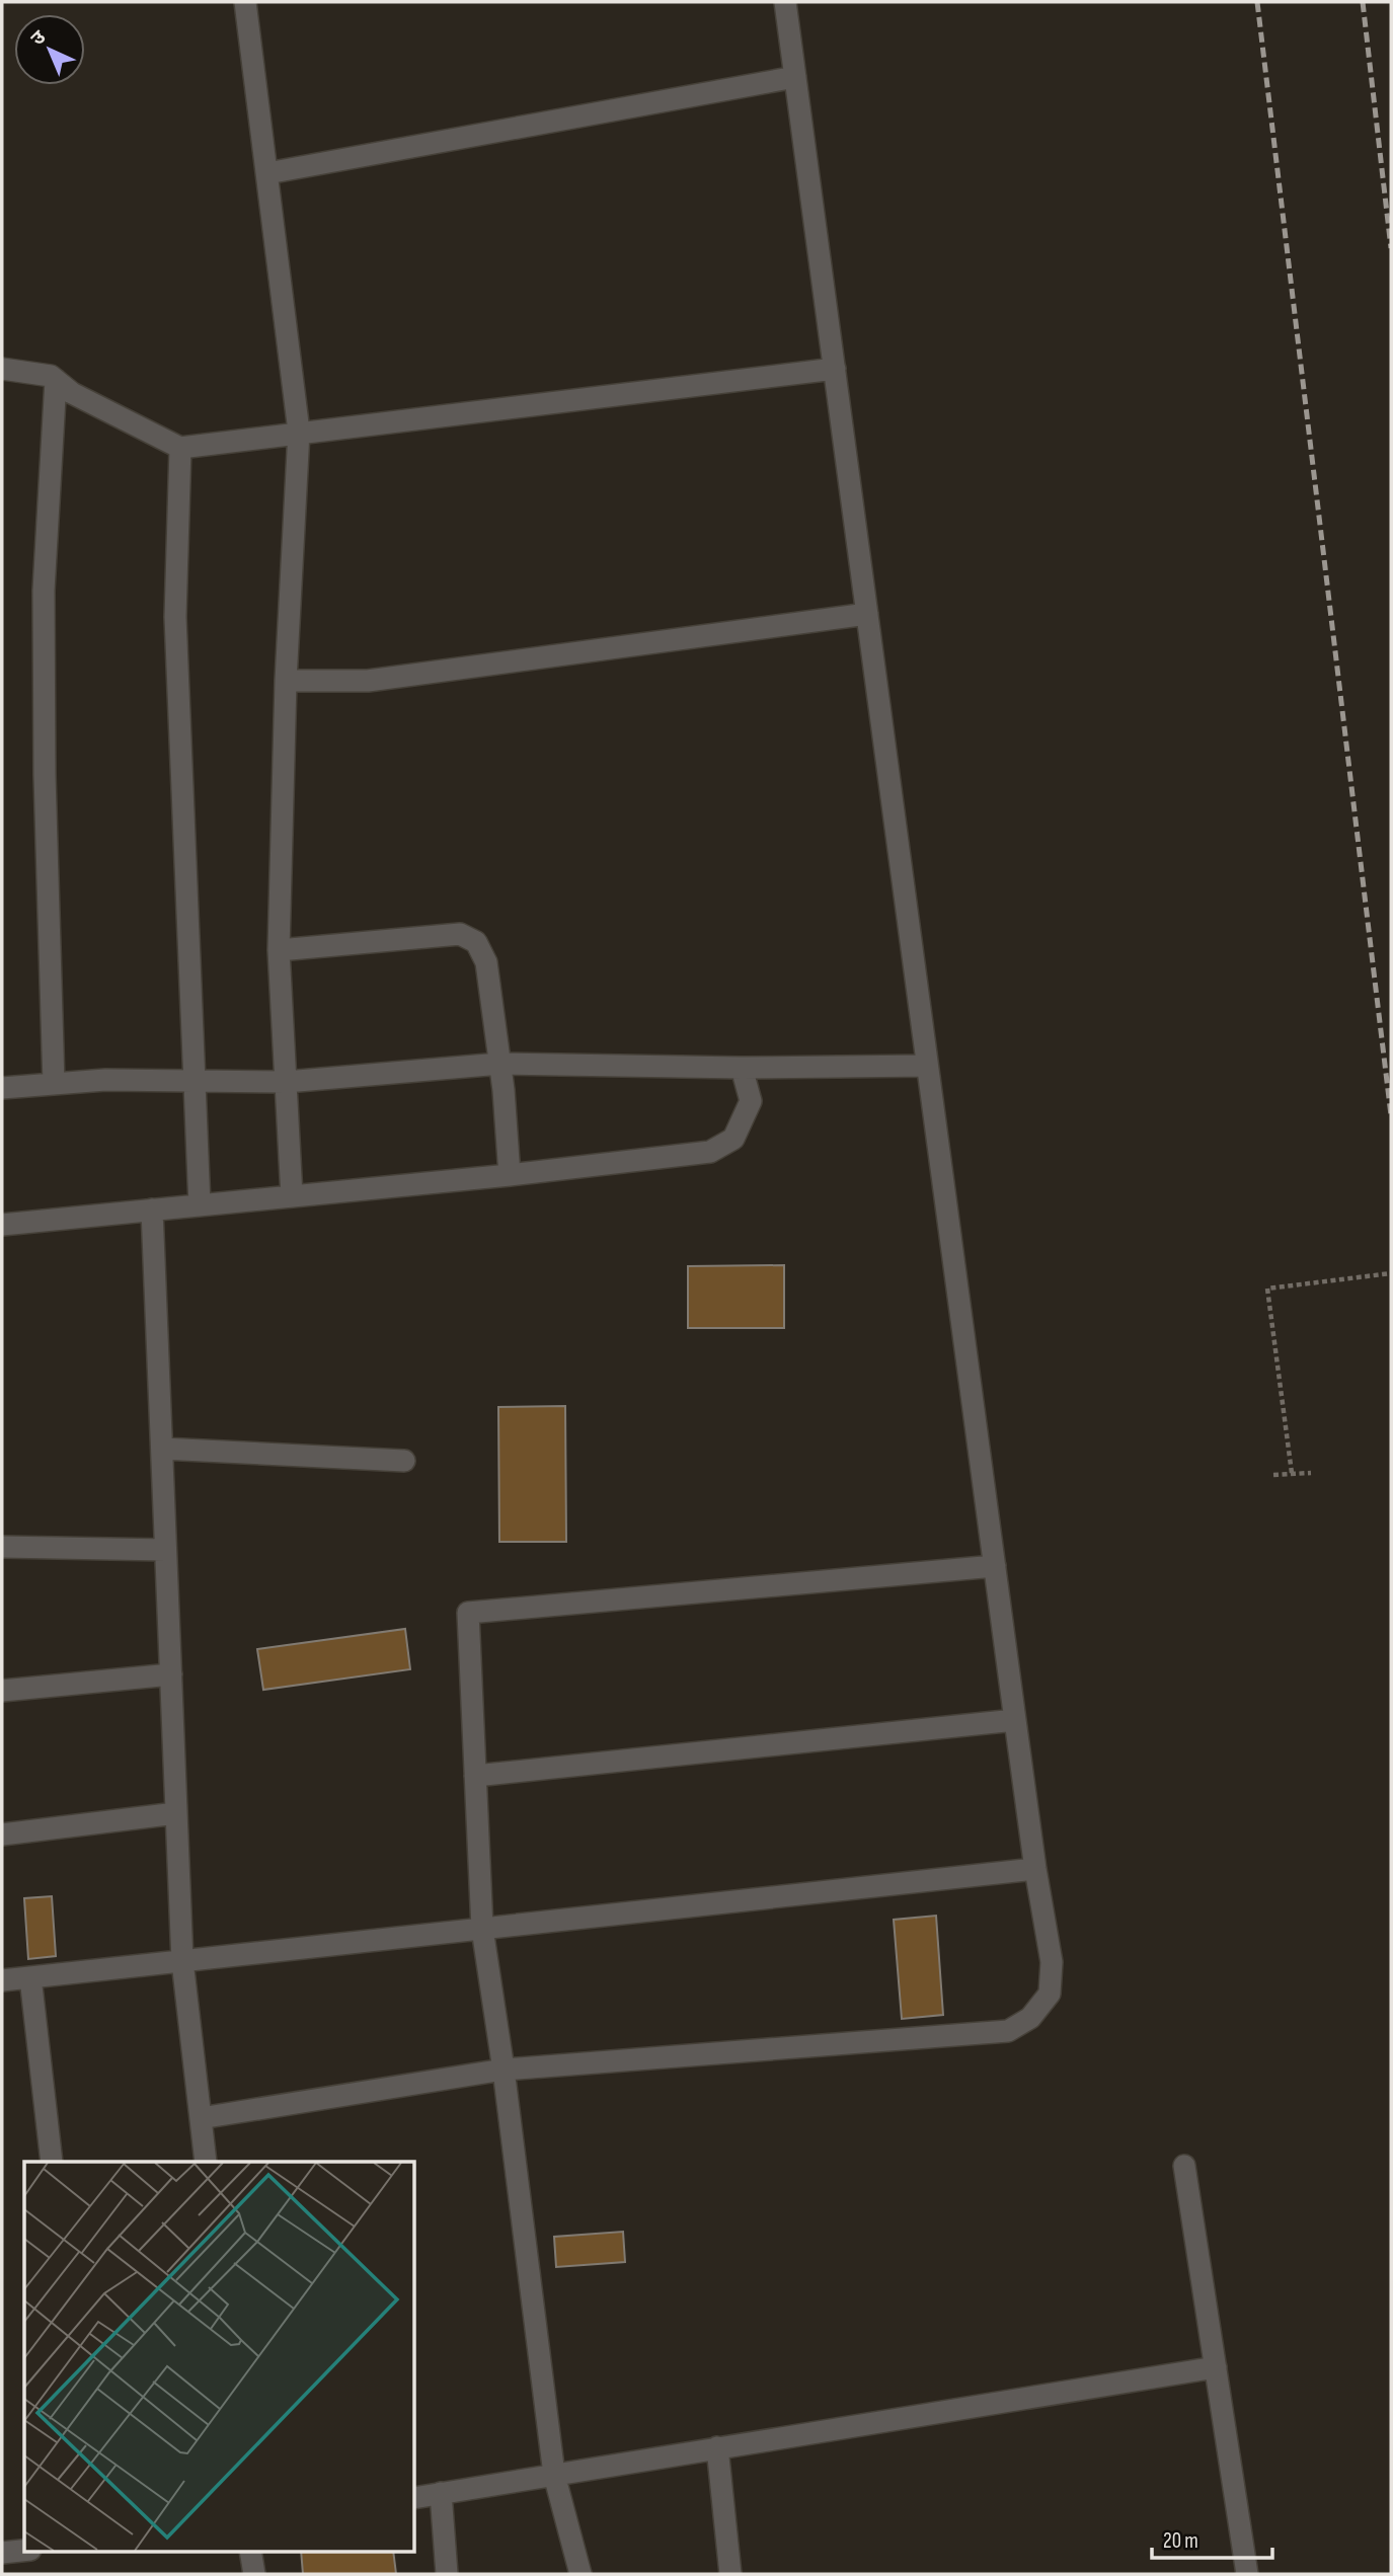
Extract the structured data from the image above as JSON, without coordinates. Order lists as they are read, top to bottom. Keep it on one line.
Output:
{"scale_bar":"20 m","north":"top left"}
